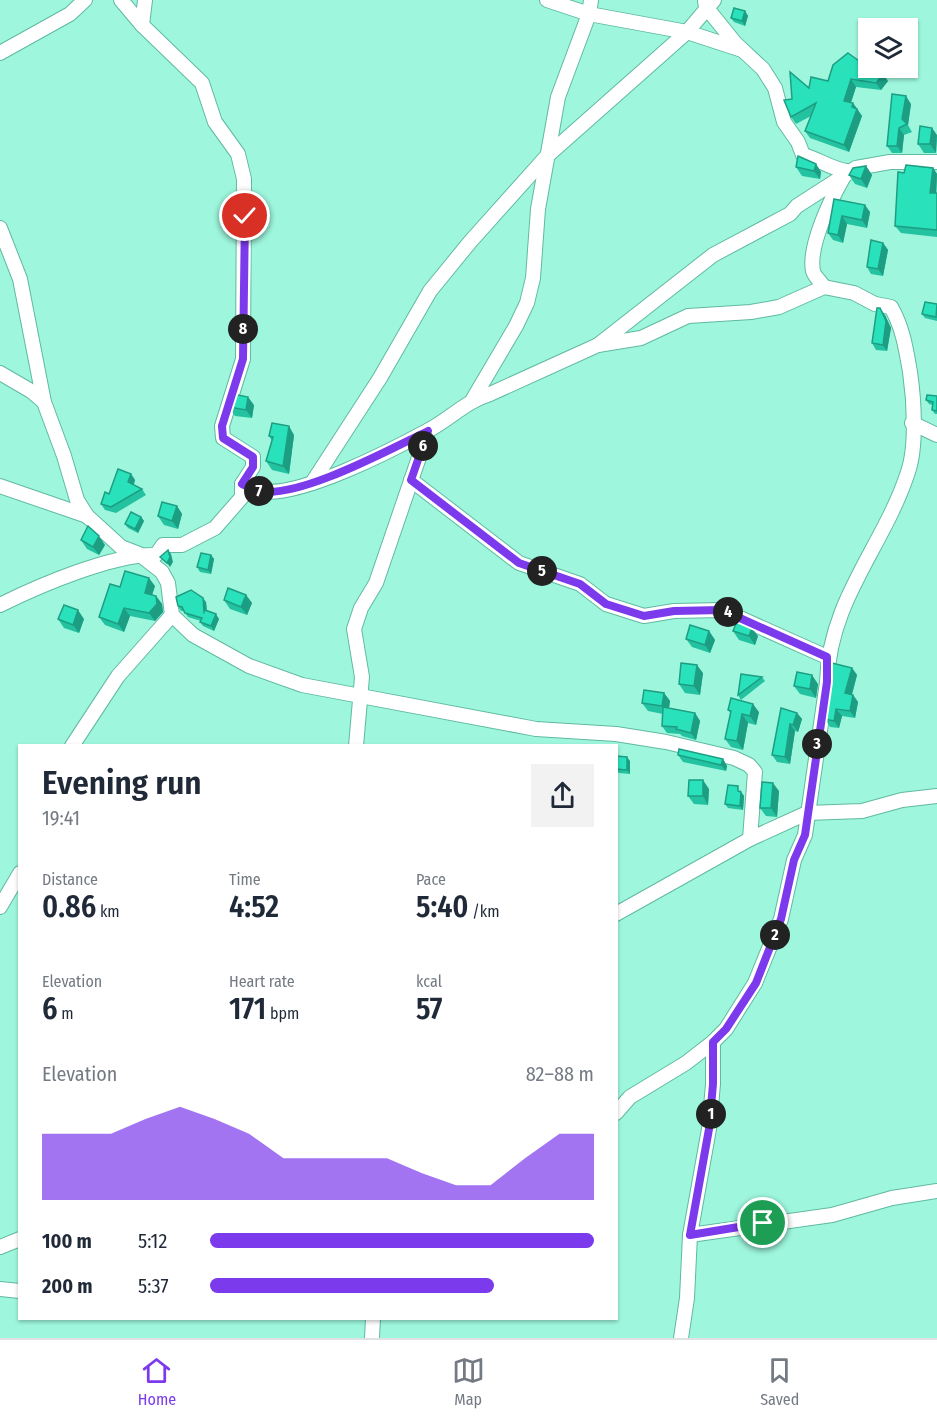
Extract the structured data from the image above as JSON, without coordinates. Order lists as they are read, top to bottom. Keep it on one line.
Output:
{"page":{"pins":["8","6","7","5","4","3","2","1"],"heading":["Evening run","19:41"],"stats":[["Distance","0.86 km"],["Time","4:52"],["Pace","5:40 /km"],["Elevation","6 m"],["Heart rate","171 bpm"],["kcal","57"]],"chart":["Elevation","82–88 m"],"list":[{"name":"100 m","note":"5:12"},{"name":"200 m","note":"5:37"}],"tabs":["Home","Map","Saved"]}}
